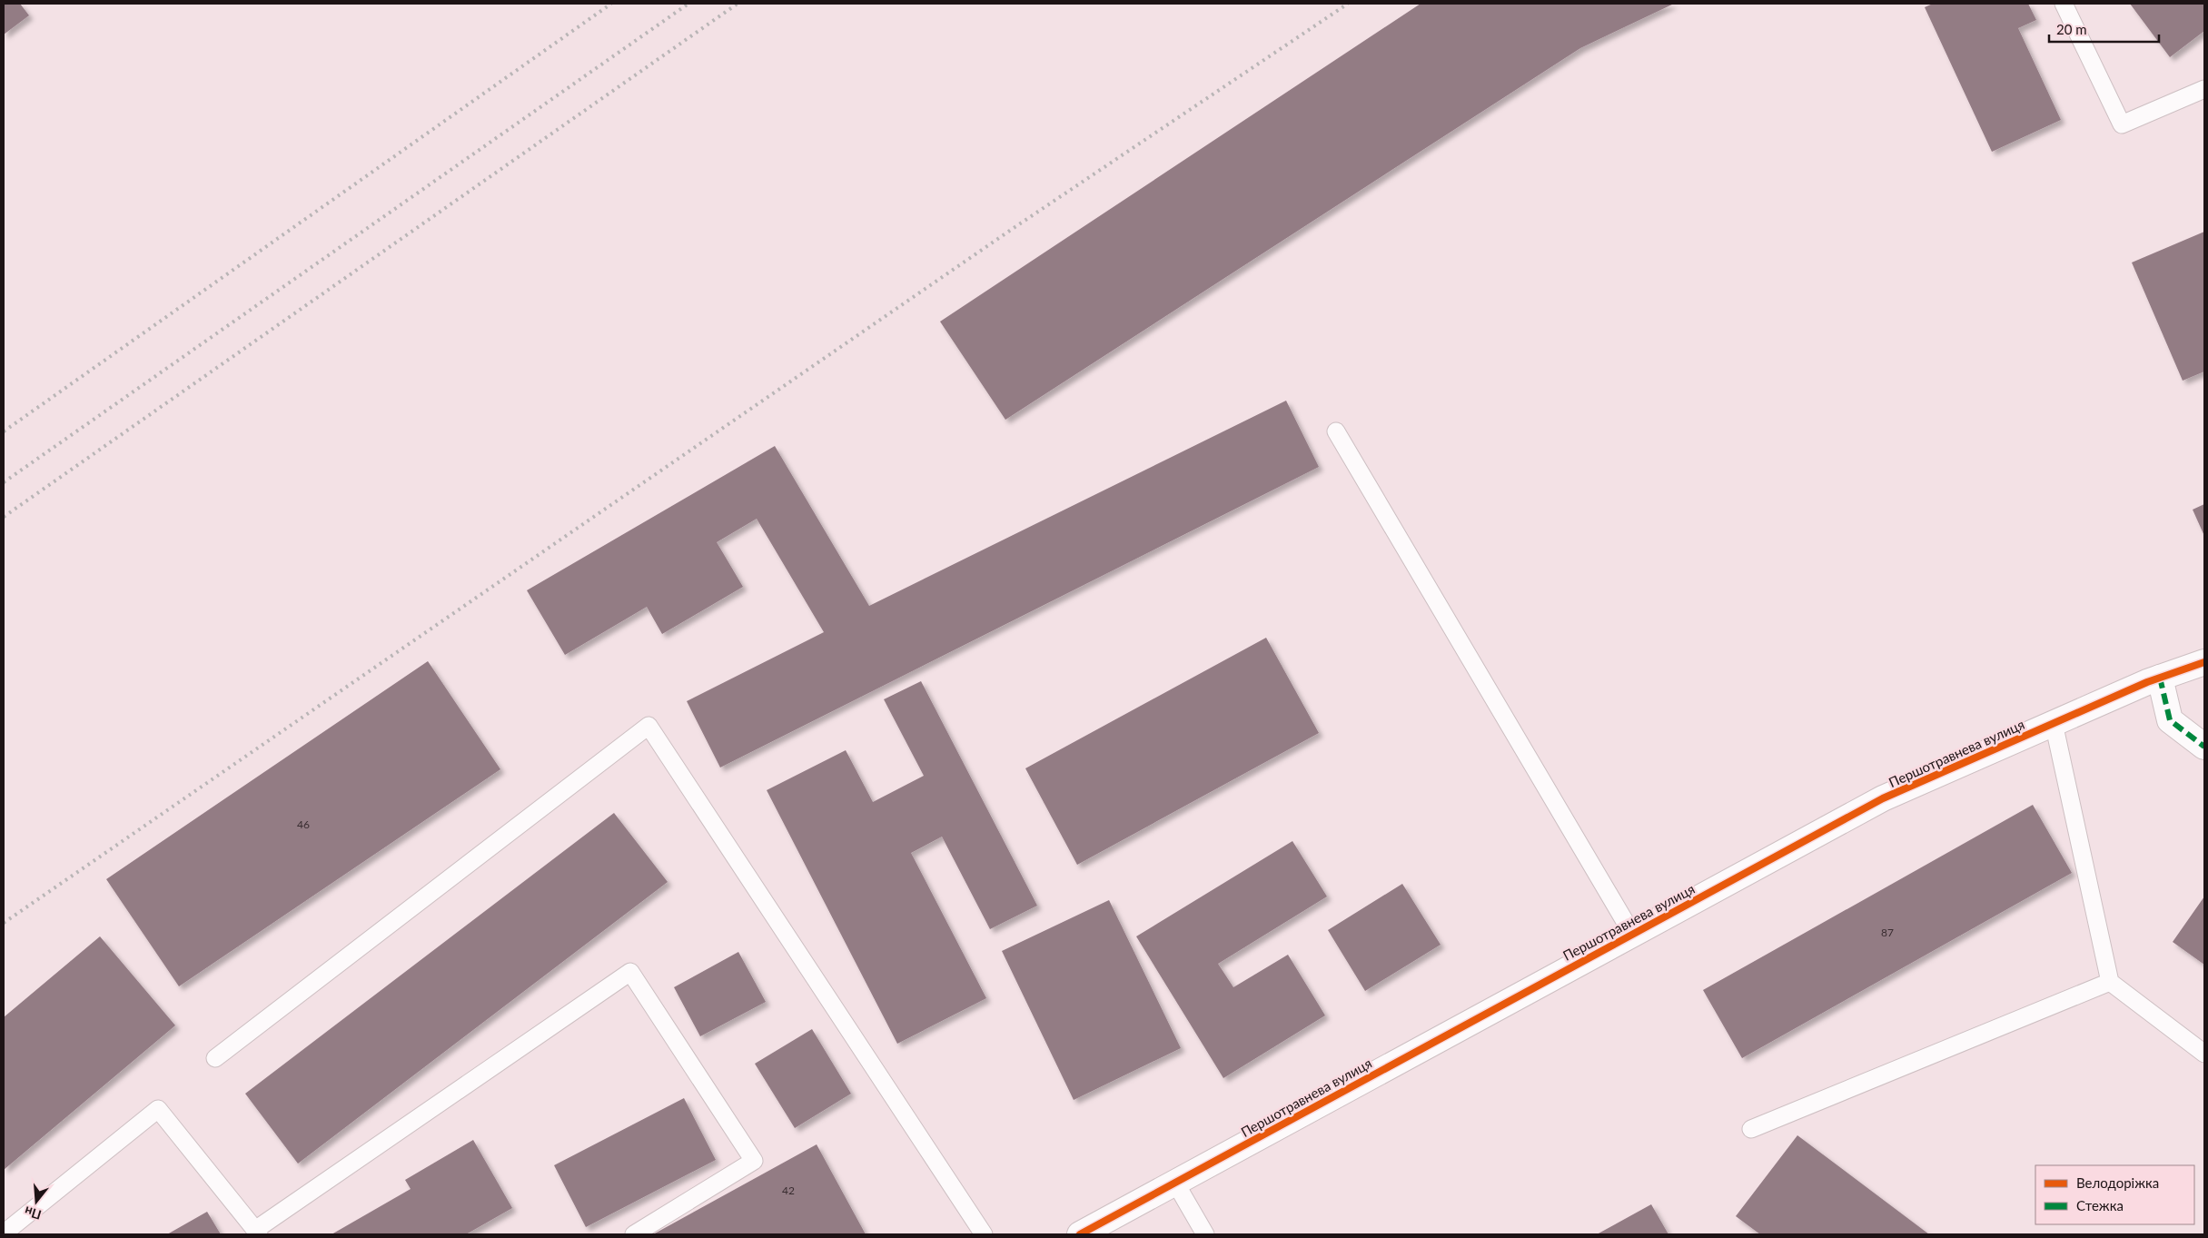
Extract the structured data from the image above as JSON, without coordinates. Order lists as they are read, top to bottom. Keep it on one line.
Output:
{"streets":{"street":["Першотравнева вулиця"]},"house_numbers":["46","87","42"],"legend":["Велодоріжка","Стежка"],"scale_bar":"20 m","north":"bottom"}
